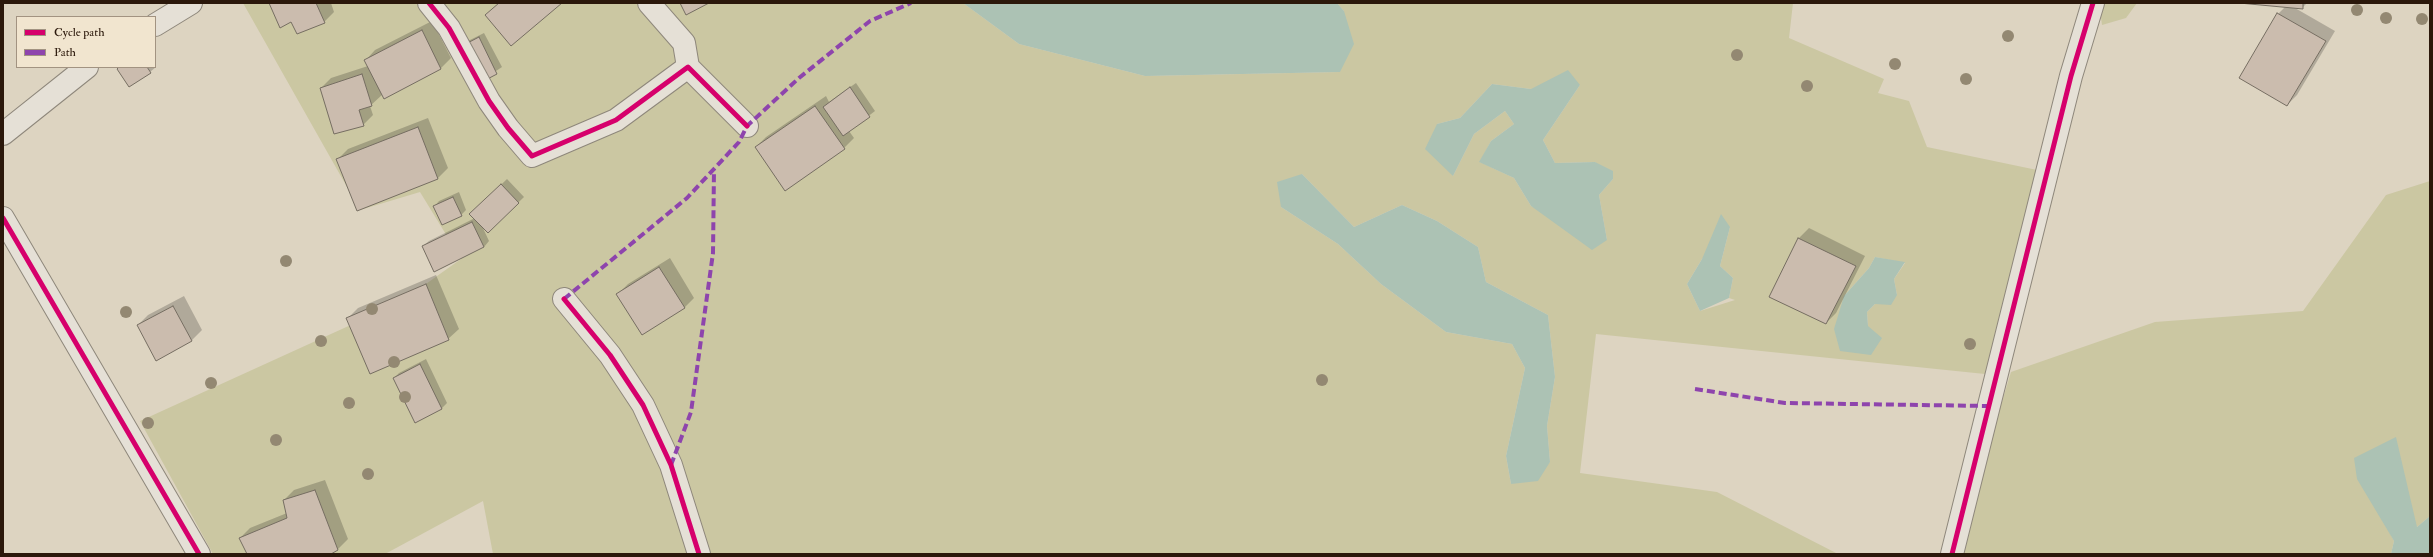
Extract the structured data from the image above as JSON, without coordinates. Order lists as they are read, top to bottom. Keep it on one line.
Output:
{"legend":["Cycle path","Path"]}
